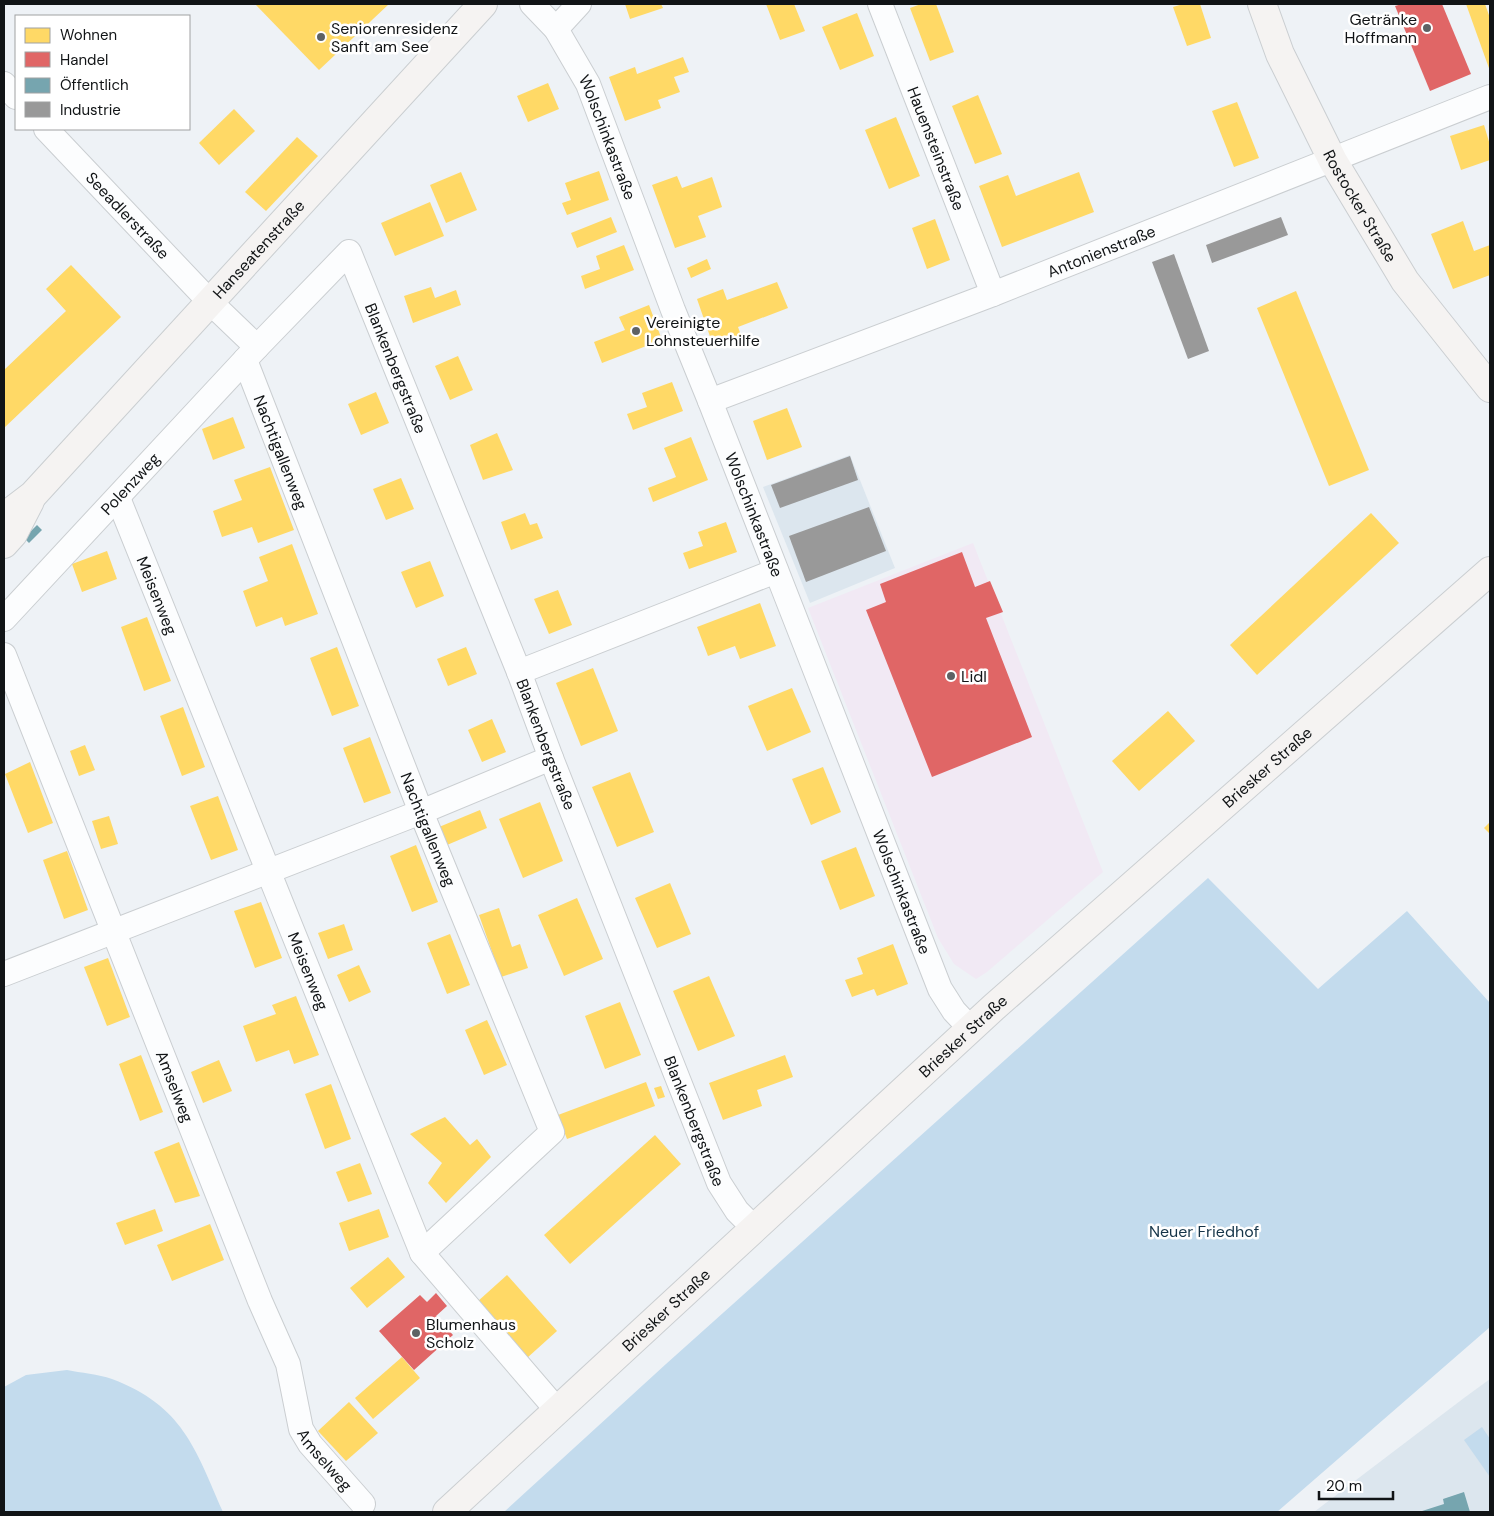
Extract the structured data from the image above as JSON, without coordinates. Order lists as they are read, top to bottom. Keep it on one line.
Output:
{"streets":{"main road":["Rostocker Straße","Hanseatenstraße","Briesker Straße"],"street":["Wolschinkastraße","Hauensteinstraße","Seeadlerstraße","Antonienstraße","Blankenbergstraße","Nachtigallenweg","Polenzweg","Meisenweg","Amselweg"]},"crossings":[["Wolschinkastraße","Antonienstraße"],["Wolschinkastraße","Briesker Straße"],["Hauensteinstraße","Antonienstraße"],["Rostocker Straße","Antonienstraße"],["Seeadlerstraße","Hanseatenstraße"],["Blankenbergstraße","Polenzweg"],["Blankenbergstraße","Briesker Straße"],["Nachtigallenweg","Polenzweg"],["Nachtigallenweg","Meisenweg"],["Polenzweg","Meisenweg"],["Meisenweg","Briesker Straße"]],"parks":["Neuer Friedhof"],"places":["Getränke Hoffmann","Seniorenresidenz Sanft am See","Vereinigte Lohnsteuerhilfe","Lidl","Blumenhaus Scholz"],"legend":["Wohnen","Handel","Öffentlich","Industrie"],"scale_bar":"20 m"}
